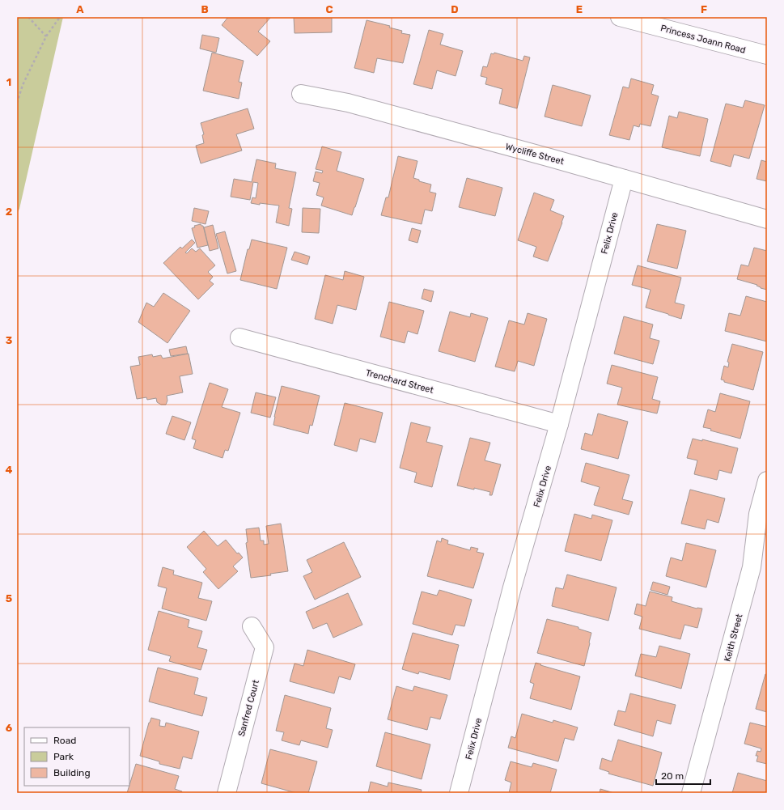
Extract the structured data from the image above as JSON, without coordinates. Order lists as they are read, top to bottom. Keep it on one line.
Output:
{"streets":{"street":["Princess Joann Road","Wycliffe Street","Felix Drive","Trenchard Street","Keith Street","Sanfred Court"]},"crossings":[["Wycliffe Street","Felix Drive"],["Felix Drive","Trenchard Street"]],"legend":["Road","Park","Building"],"scale_bar":"20 m","grid":{"columns":["A","B","C","D","E","F"],"rows":["1","2","3","4","5","6"]}}
